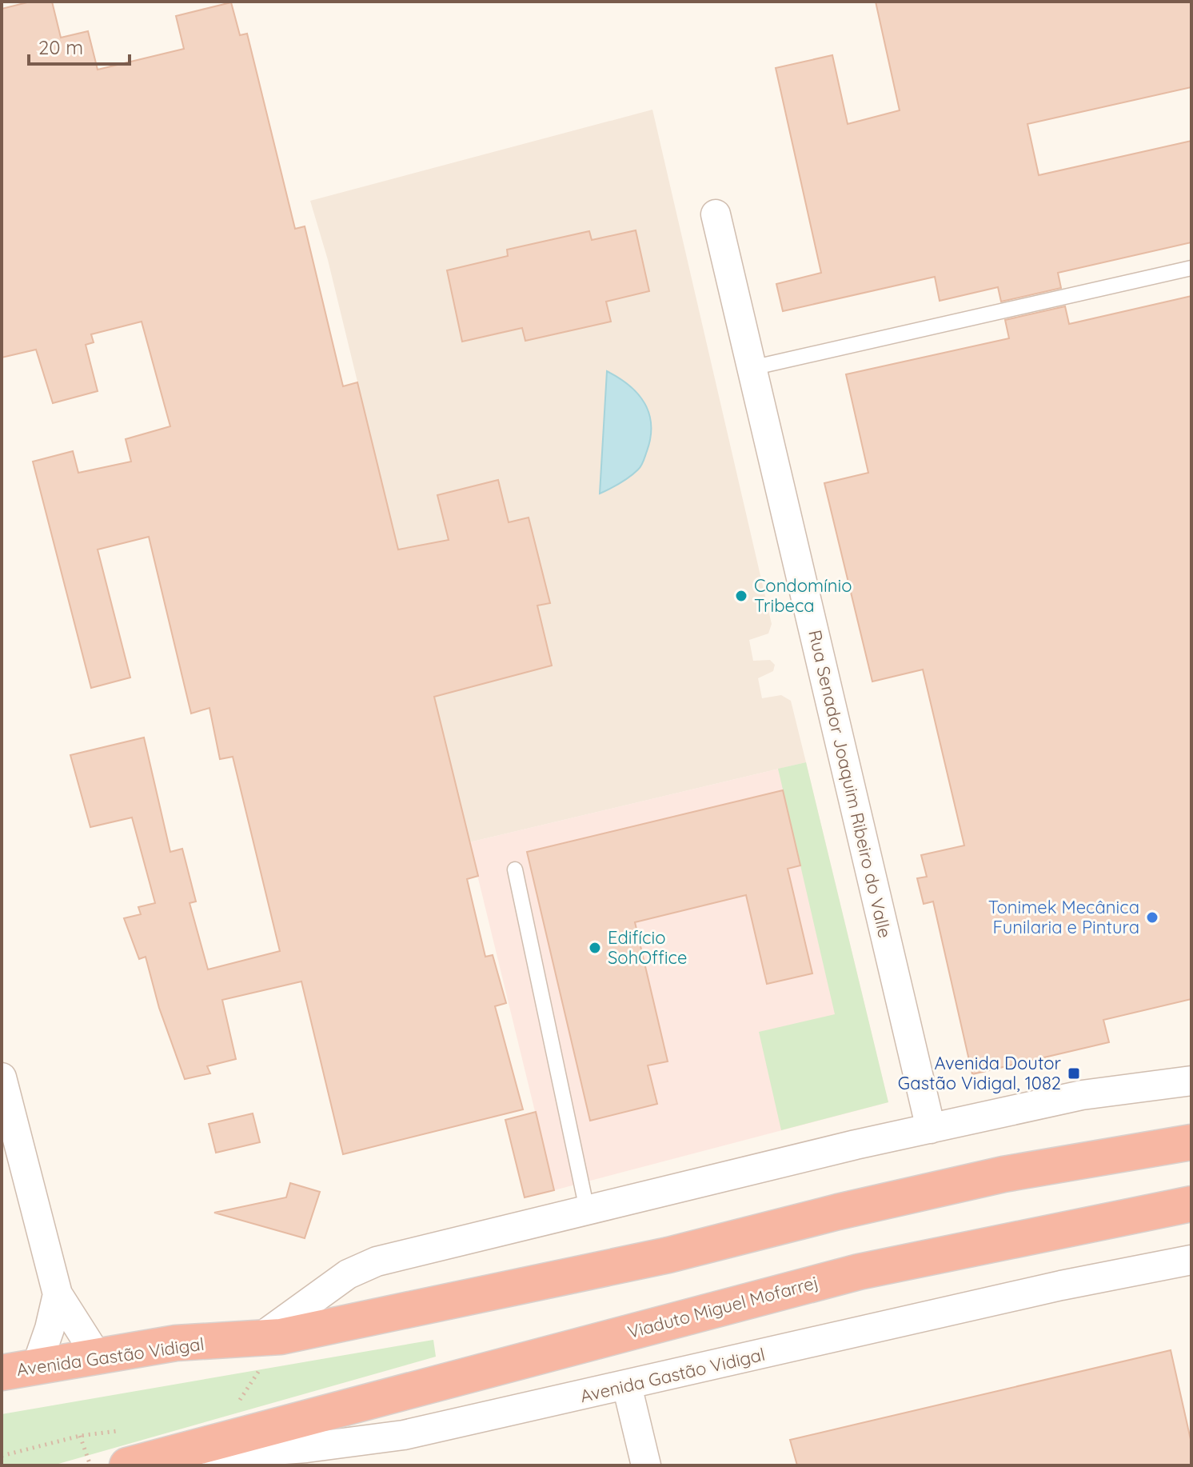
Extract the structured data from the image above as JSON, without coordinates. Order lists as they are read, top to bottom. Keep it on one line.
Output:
{"streets":{"highway":["Viaduto Miguel Mofarrej","Avenida Gastão Vidigal"],"street":["Rua Senador Joaquim Ribeiro do Valle"]},"crossings":[["Viaduto Miguel Mofarrej","Avenida Gastão Vidigal"]],"places":{"other":["Condomínio Tribeca","Tonimek Mecânica Funilaria e Pintura","Edifício SohOffice"],"transit":["Avenida Doutor Gastão Vidigal, 1082"]},"scale_bar":"20 m"}
